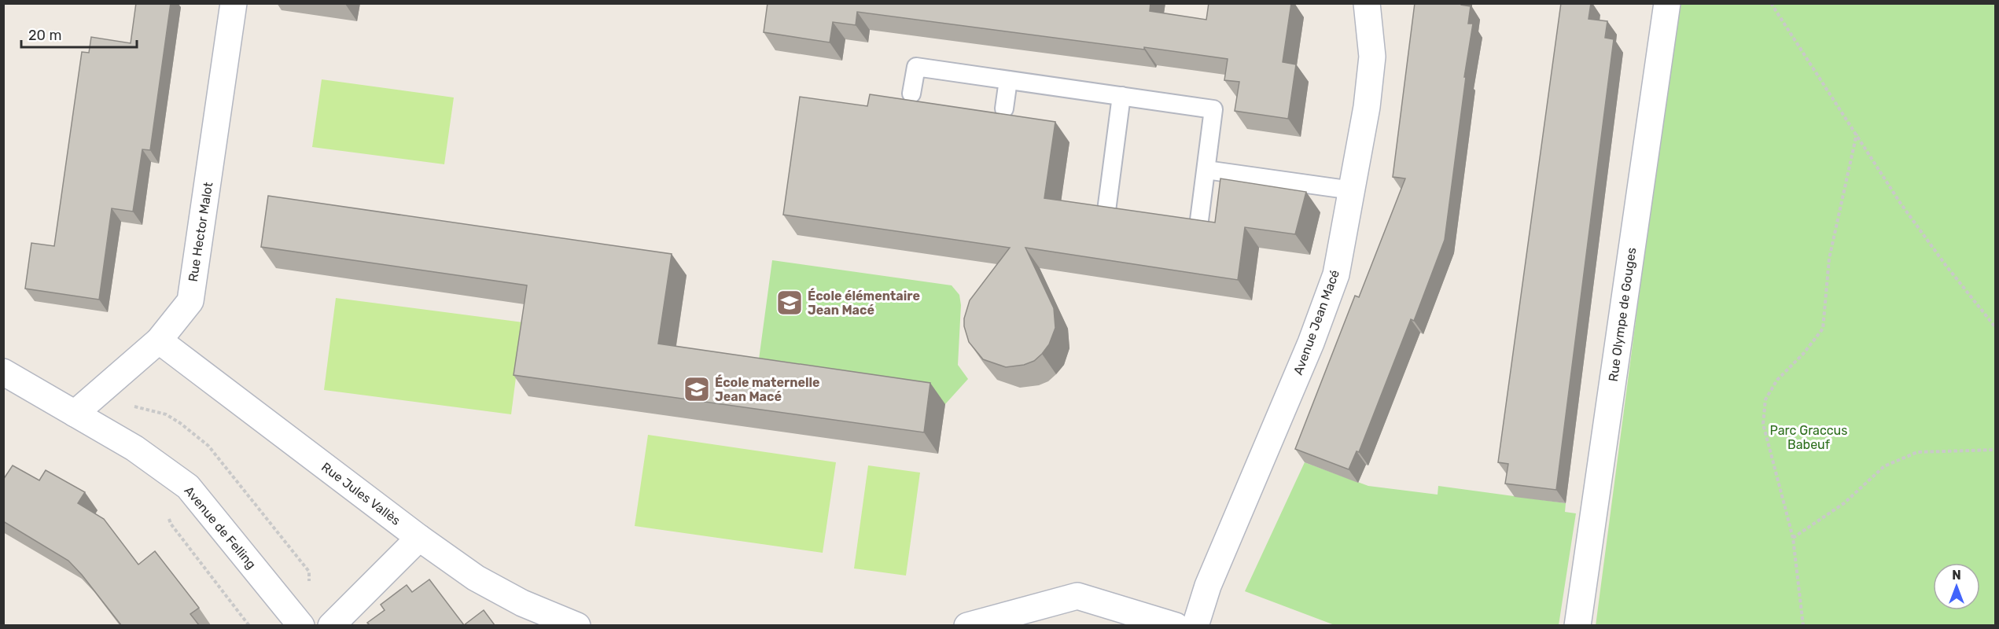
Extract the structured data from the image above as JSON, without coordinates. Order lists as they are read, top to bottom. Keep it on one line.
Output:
{"streets":{"street":["Rue Hector Malot","Rue Olympe de Gouges","Avenue Jean Macé","Rue Jules Vallès","Avenue de Felling"]},"crossings":[["Rue Hector Malot","Rue Jules Vallès"],["Rue Hector Malot","Avenue de Felling"]],"parks":["Parc Graccus Babeuf"],"places":{"school or university":["École élémentaire Jean Macé","École maternelle Jean Macé"]},"scale_bar":"20 m","north":"top"}
